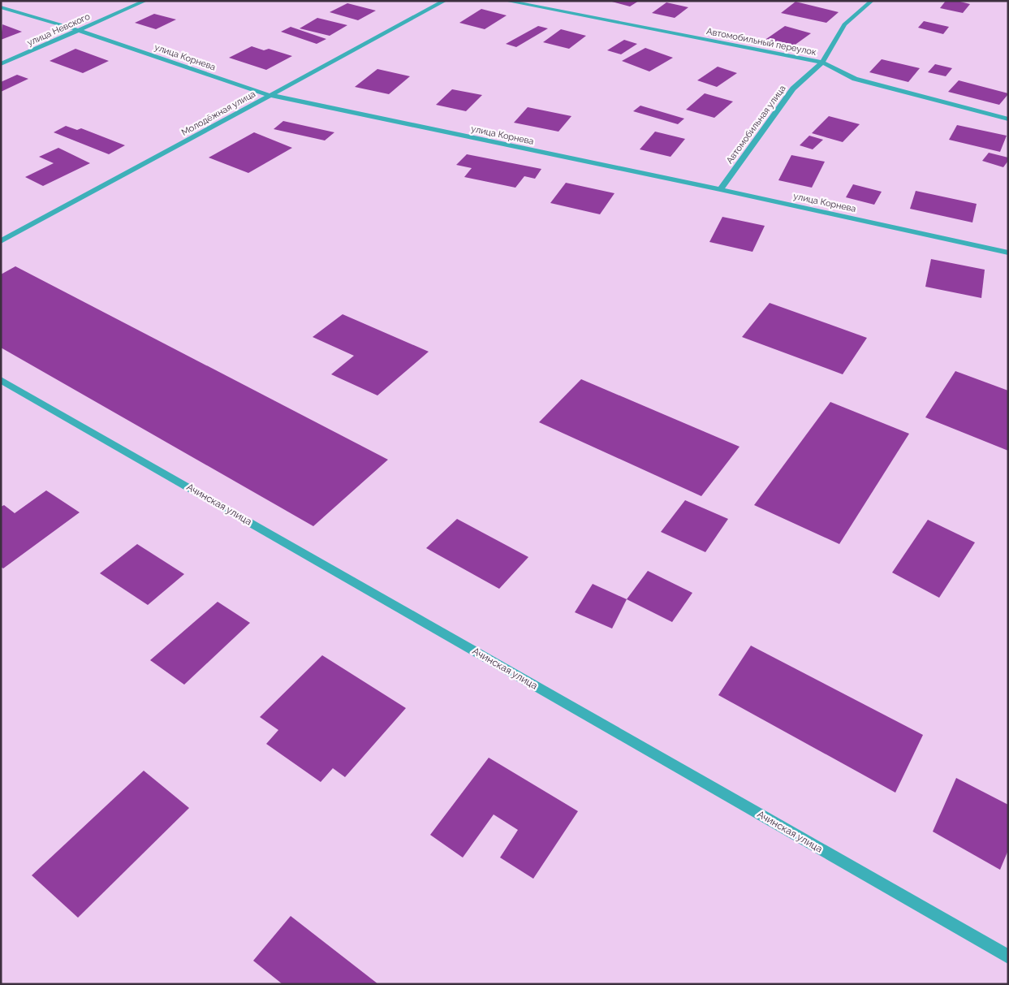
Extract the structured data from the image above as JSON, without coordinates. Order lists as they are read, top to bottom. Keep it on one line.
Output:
{"streets":{"street":["улица Невского","Автомобильный переулок","улица Корнева","Молодёжная улица","Автомобильная улица","Ачинская улица"]},"crossings":[["улица Невского","улица Корнева"],["Автомобильный переулок","Автомобильная улица"],["улица Корнева","Молодёжная улица"],["улица Корнева","Автомобильная улица"]]}
